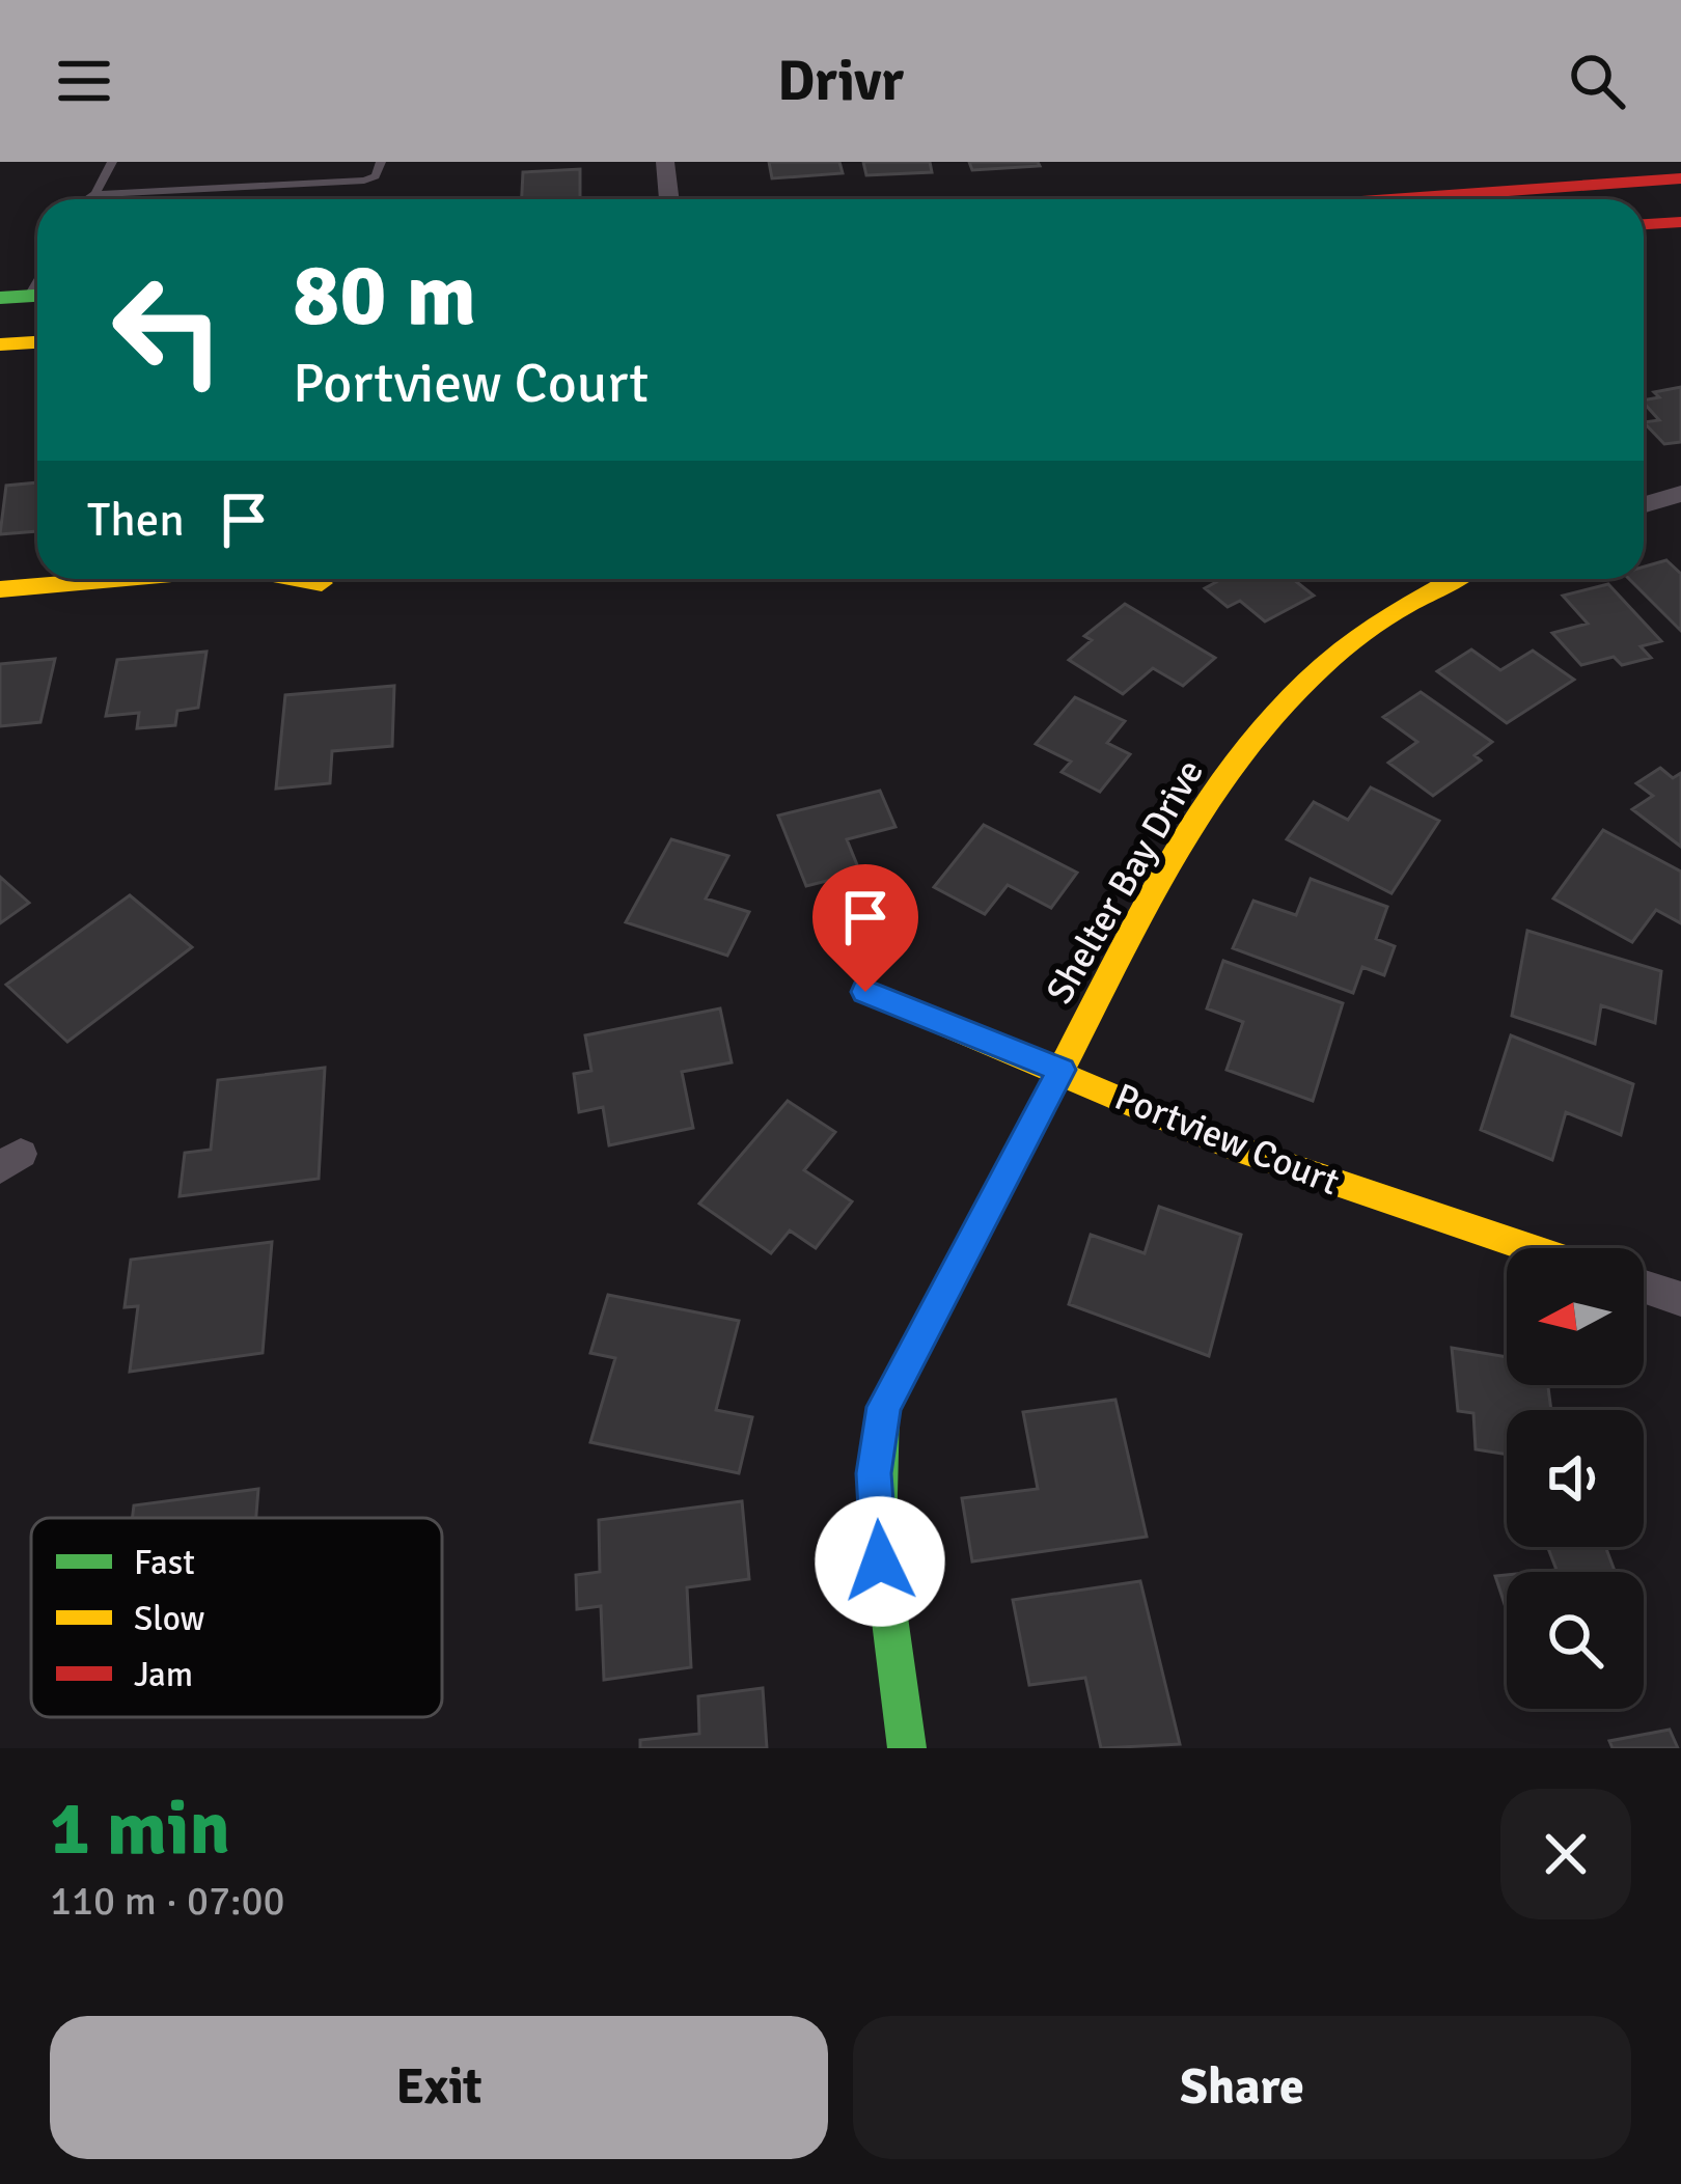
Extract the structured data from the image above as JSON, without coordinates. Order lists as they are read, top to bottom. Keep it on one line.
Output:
{"streets":{"street":["Shelter Bay Drive","Portview Court"]},"crossings":[["Shelter Bay Drive","Portview Court"]],"legend":["Fast","Slow","Jam"],"north":"left","page":{"header":"Drivr","turn":["80 m","Portview Court"],"then":"Then","heading":["1 min","110 m · 07:00"],"buttons":["Exit","Share"]}}
